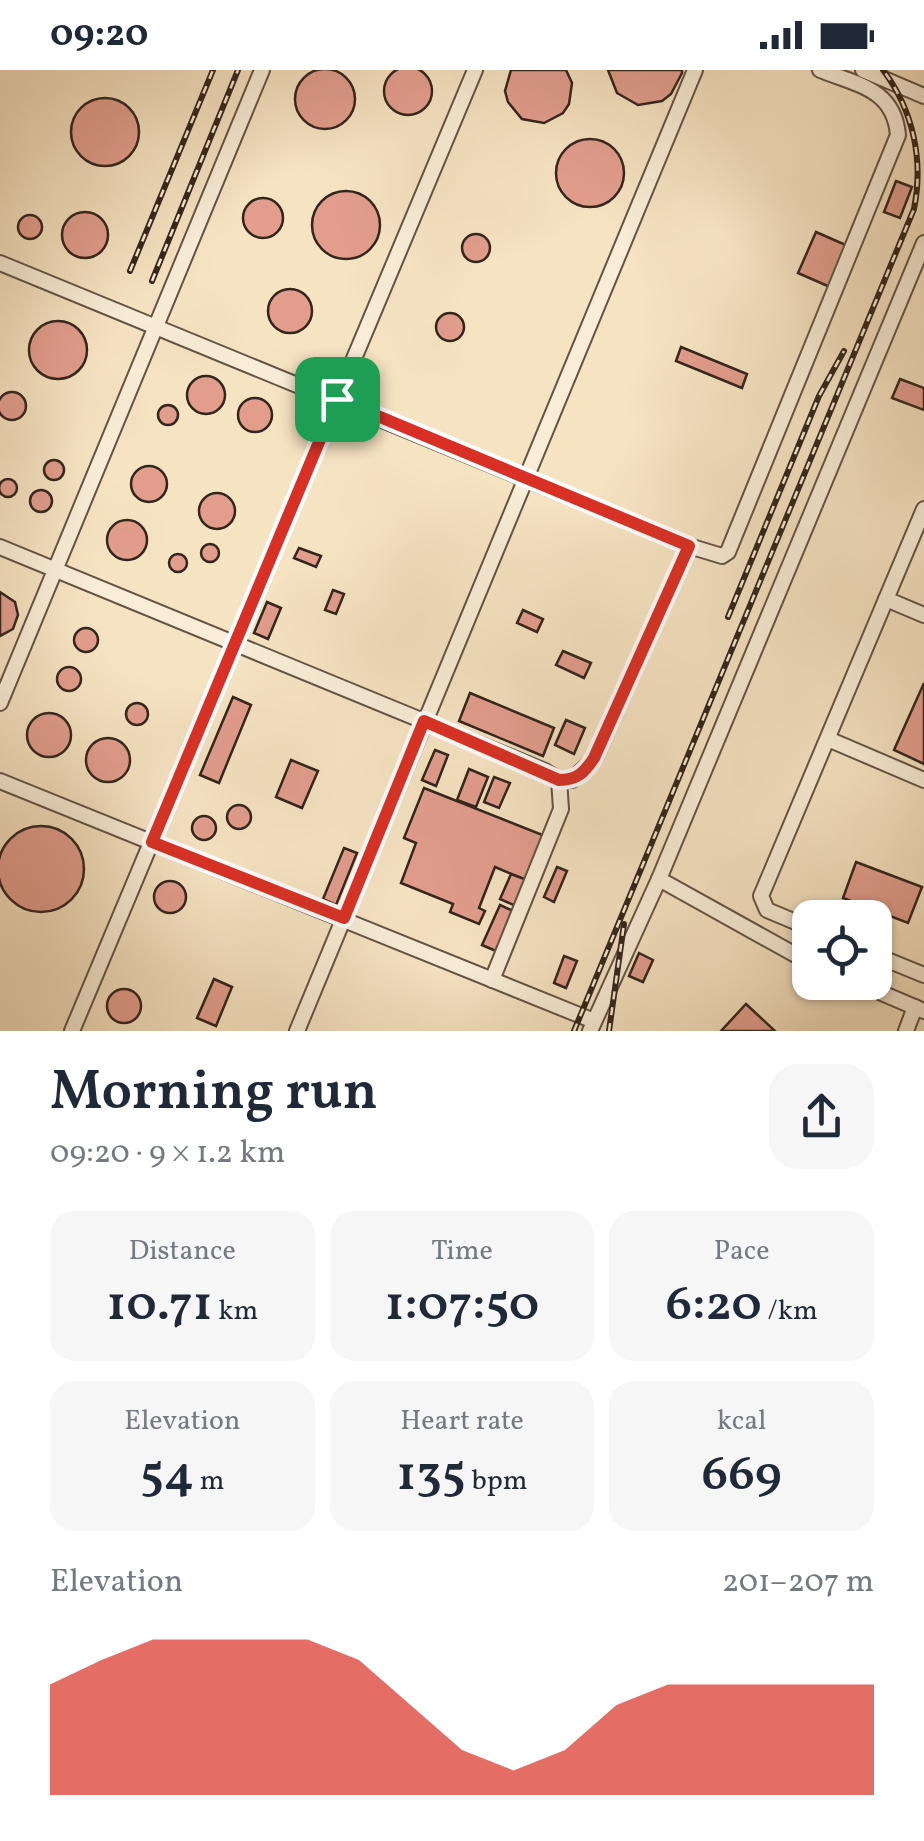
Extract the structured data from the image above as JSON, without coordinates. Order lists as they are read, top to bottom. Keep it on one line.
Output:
{"page":{"status":"09:20","heading":["Morning run","09:20 · 9 × 1.2 km"],"stats":[["Distance","10.71 km"],["Time","1:07:50"],["Pace","6:20 /km"],["Elevation","54 m"],["Heart rate","135 bpm"],["kcal","669"]],"chart":["Elevation","201–207 m"]}}
